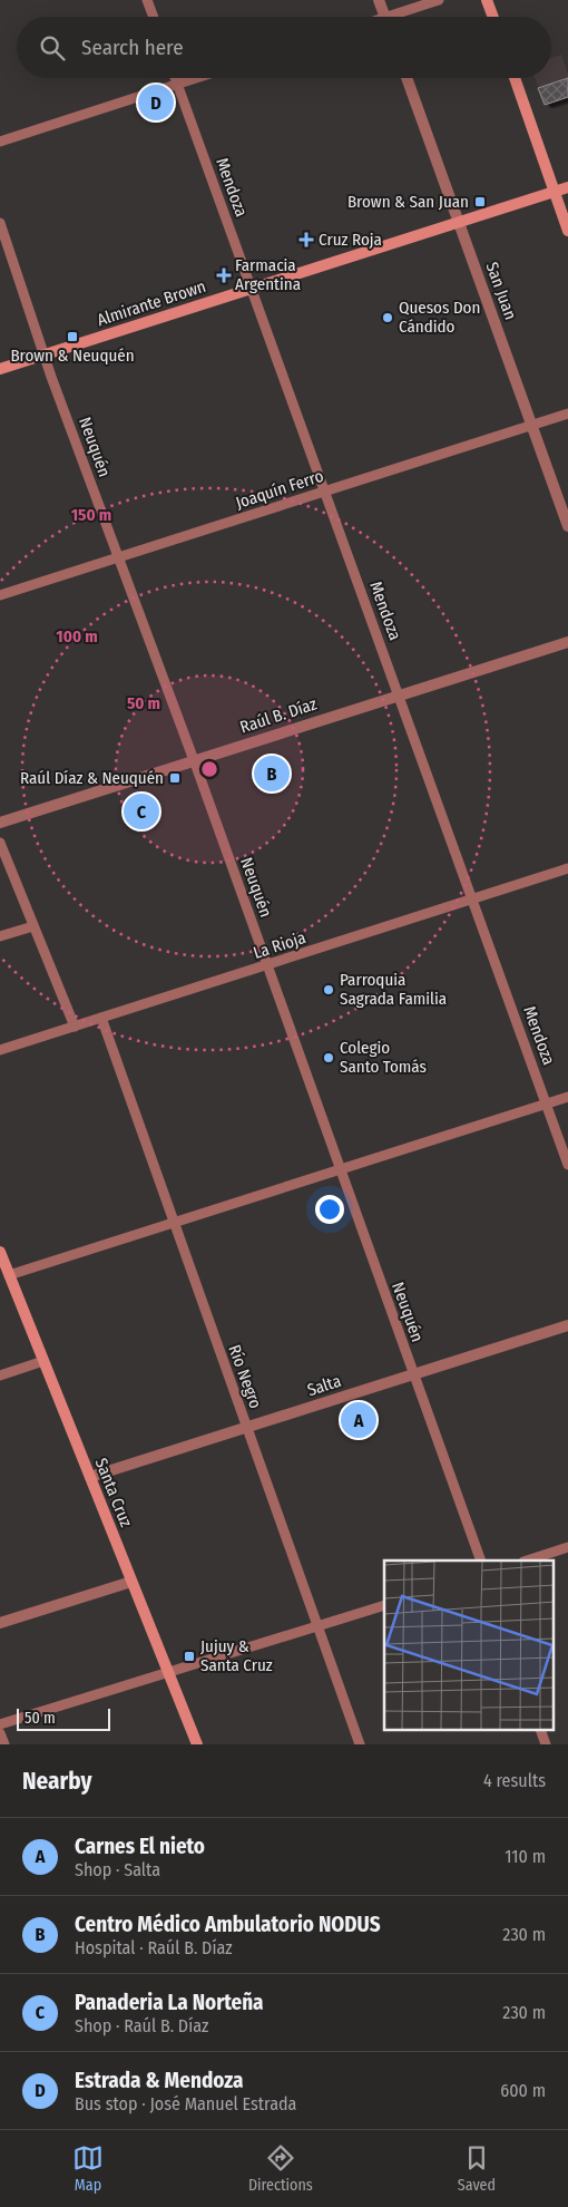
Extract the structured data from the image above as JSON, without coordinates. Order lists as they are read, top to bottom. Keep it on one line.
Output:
{"streets":{"main road":["Almirante Brown","Santa Cruz"],"street":["Mendoza","San Juan","Neuquén","Joaquín Ferro","Raúl B. Díaz","La Rioja","Río Negro","Salta"]},"crossings":[["Mendoza","Almirante Brown"],["Mendoza","Joaquín Ferro"],["Mendoza","Raúl B. Díaz"],["Mendoza","La Rioja"],["San Juan","Almirante Brown"],["San Juan","Joaquín Ferro"],["Almirante Brown","Neuquén"],["Neuquén","Joaquín Ferro"],["Neuquén","Raúl B. Díaz"],["Neuquén","La Rioja"],["Neuquén","Salta"],["La Rioja","Río Negro"],["Río Negro","Salta"],["Salta","Santa Cruz"]],"places":{"transit":["Brown & San Juan","Brown & Neuquén","Raúl Díaz & Neuquén","Jujuy & Santa Cruz"],"health":["Cruz Roja","Farmacia Argentina"],"other":["Quesos Don Cándido","Parroquia Sagrada Familia","Colegio Santo Tomás"]},"scale_bar":"50 m","page":{"search":"Search here","pins":["D","B","C","A"],"scale":"50 m","heading":["Nearby","4 results"],"list":[{"mark":"A","name":"Carnes El nieto","note":"Shop · Salta","value":"110 m"},{"mark":"B","name":"Centro Médico Ambulatorio NODUS","note":"Hospital · Raúl B. Díaz","value":"230 m"},{"mark":"C","name":"Panaderia La Norteña","note":"Shop · Raúl B. Díaz","value":"230 m"},{"mark":"D","name":"Estrada & Mendoza","note":"Bus stop · José Manuel Estrada","value":"600 m"}],"nav":["Map","Directions","Saved"]},"rings":["150 m","100 m","50 m"]}
